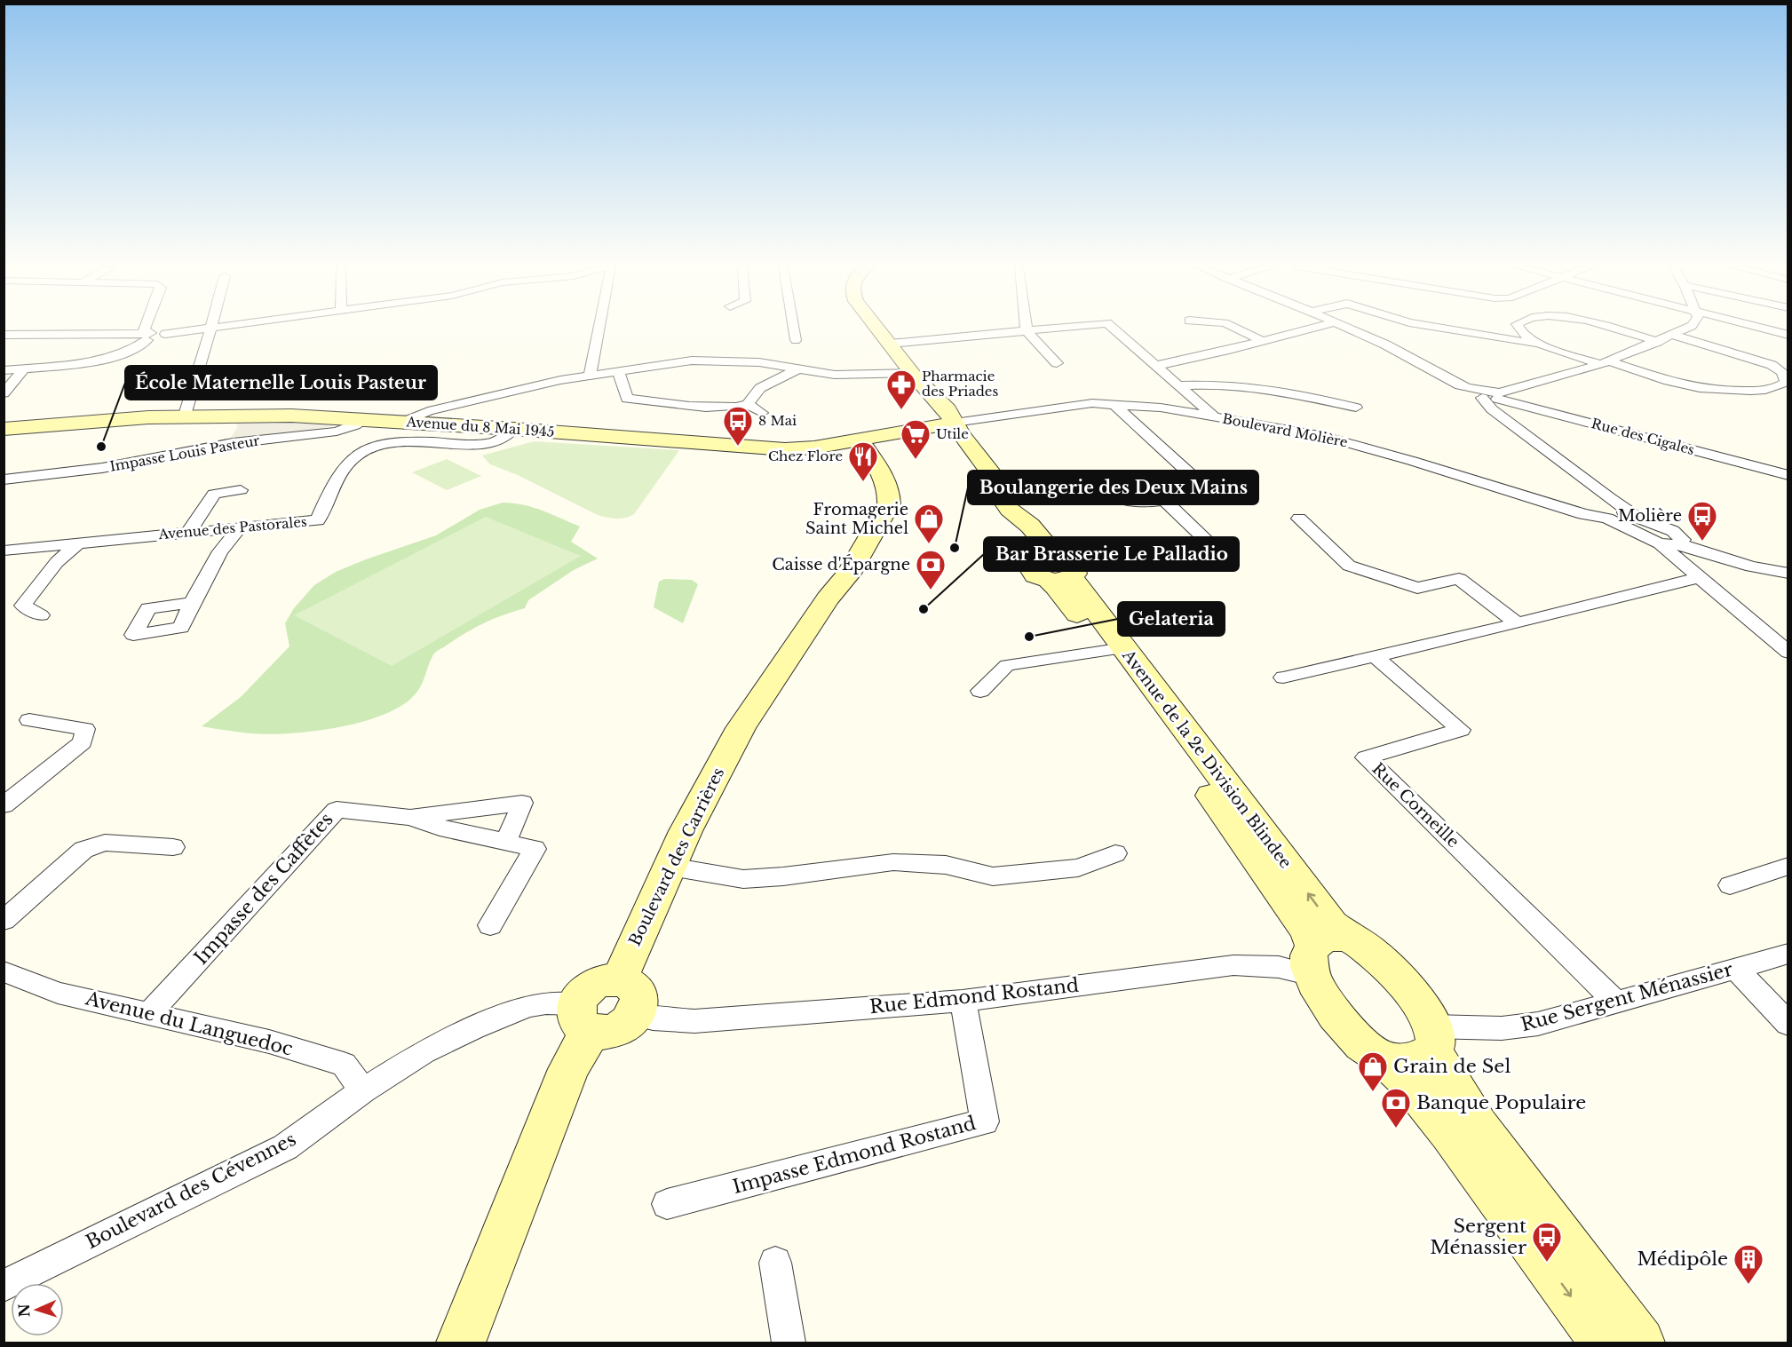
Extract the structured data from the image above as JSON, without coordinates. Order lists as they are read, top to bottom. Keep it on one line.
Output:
{"streets":{"street":["Avenue du 8 Mai 1945","Boulevard Molière","Rue des Cigales","Impasse Louis Pasteur","Avenue des Pastorales","Avenue de la 2e Division Blindee","Rue Corneille","Boulevard des Carrières","Impasse des Caffètes","Rue Edmond Rostand","Rue Sergent Ménassier","Avenue du Languedoc","Impasse Edmond Rostand","Boulevard des Cévennes"]},"crossings":[["Avenue du 8 Mai 1945","Boulevard Molière"],["Avenue du 8 Mai 1945","Impasse Louis Pasteur"],["Avenue du 8 Mai 1945","Avenue des Pastorales"],["Avenue du 8 Mai 1945","Avenue de la 2e Division Blindee"],["Avenue du 8 Mai 1945","Boulevard des Carrières"],["Boulevard Molière","Avenue de la 2e Division Blindee"],["Avenue de la 2e Division Blindee","Rue Edmond Rostand"],["Rue Corneille","Rue Sergent Ménassier"],["Boulevard des Carrières","Rue Edmond Rostand"],["Boulevard des Carrières","Boulevard des Cévennes"],["Impasse des Caffètes","Avenue du Languedoc"],["Rue Edmond Rostand","Impasse Edmond Rostand"],["Rue Edmond Rostand","Boulevard des Cévennes"],["Avenue du Languedoc","Boulevard des Cévennes"]],"places":{"pharmacy":["Pharmacie des Priades"],"other":["École Maternelle Louis Pasteur","Boulangerie des Deux Mains","Bar Brasserie Le Palladio","Gelateria"],"bus stop":["8 Mai","Molière","Sergent Ménassier"],"supermarket":["Utile"],"restaurant":["Chez Flore"],"shop":["Fromagerie Saint Michel","Grain de Sel"],"bank":["Caisse d'Épargne","Banque Populaire"],"building":["Médipôle"]},"north":"left"}
